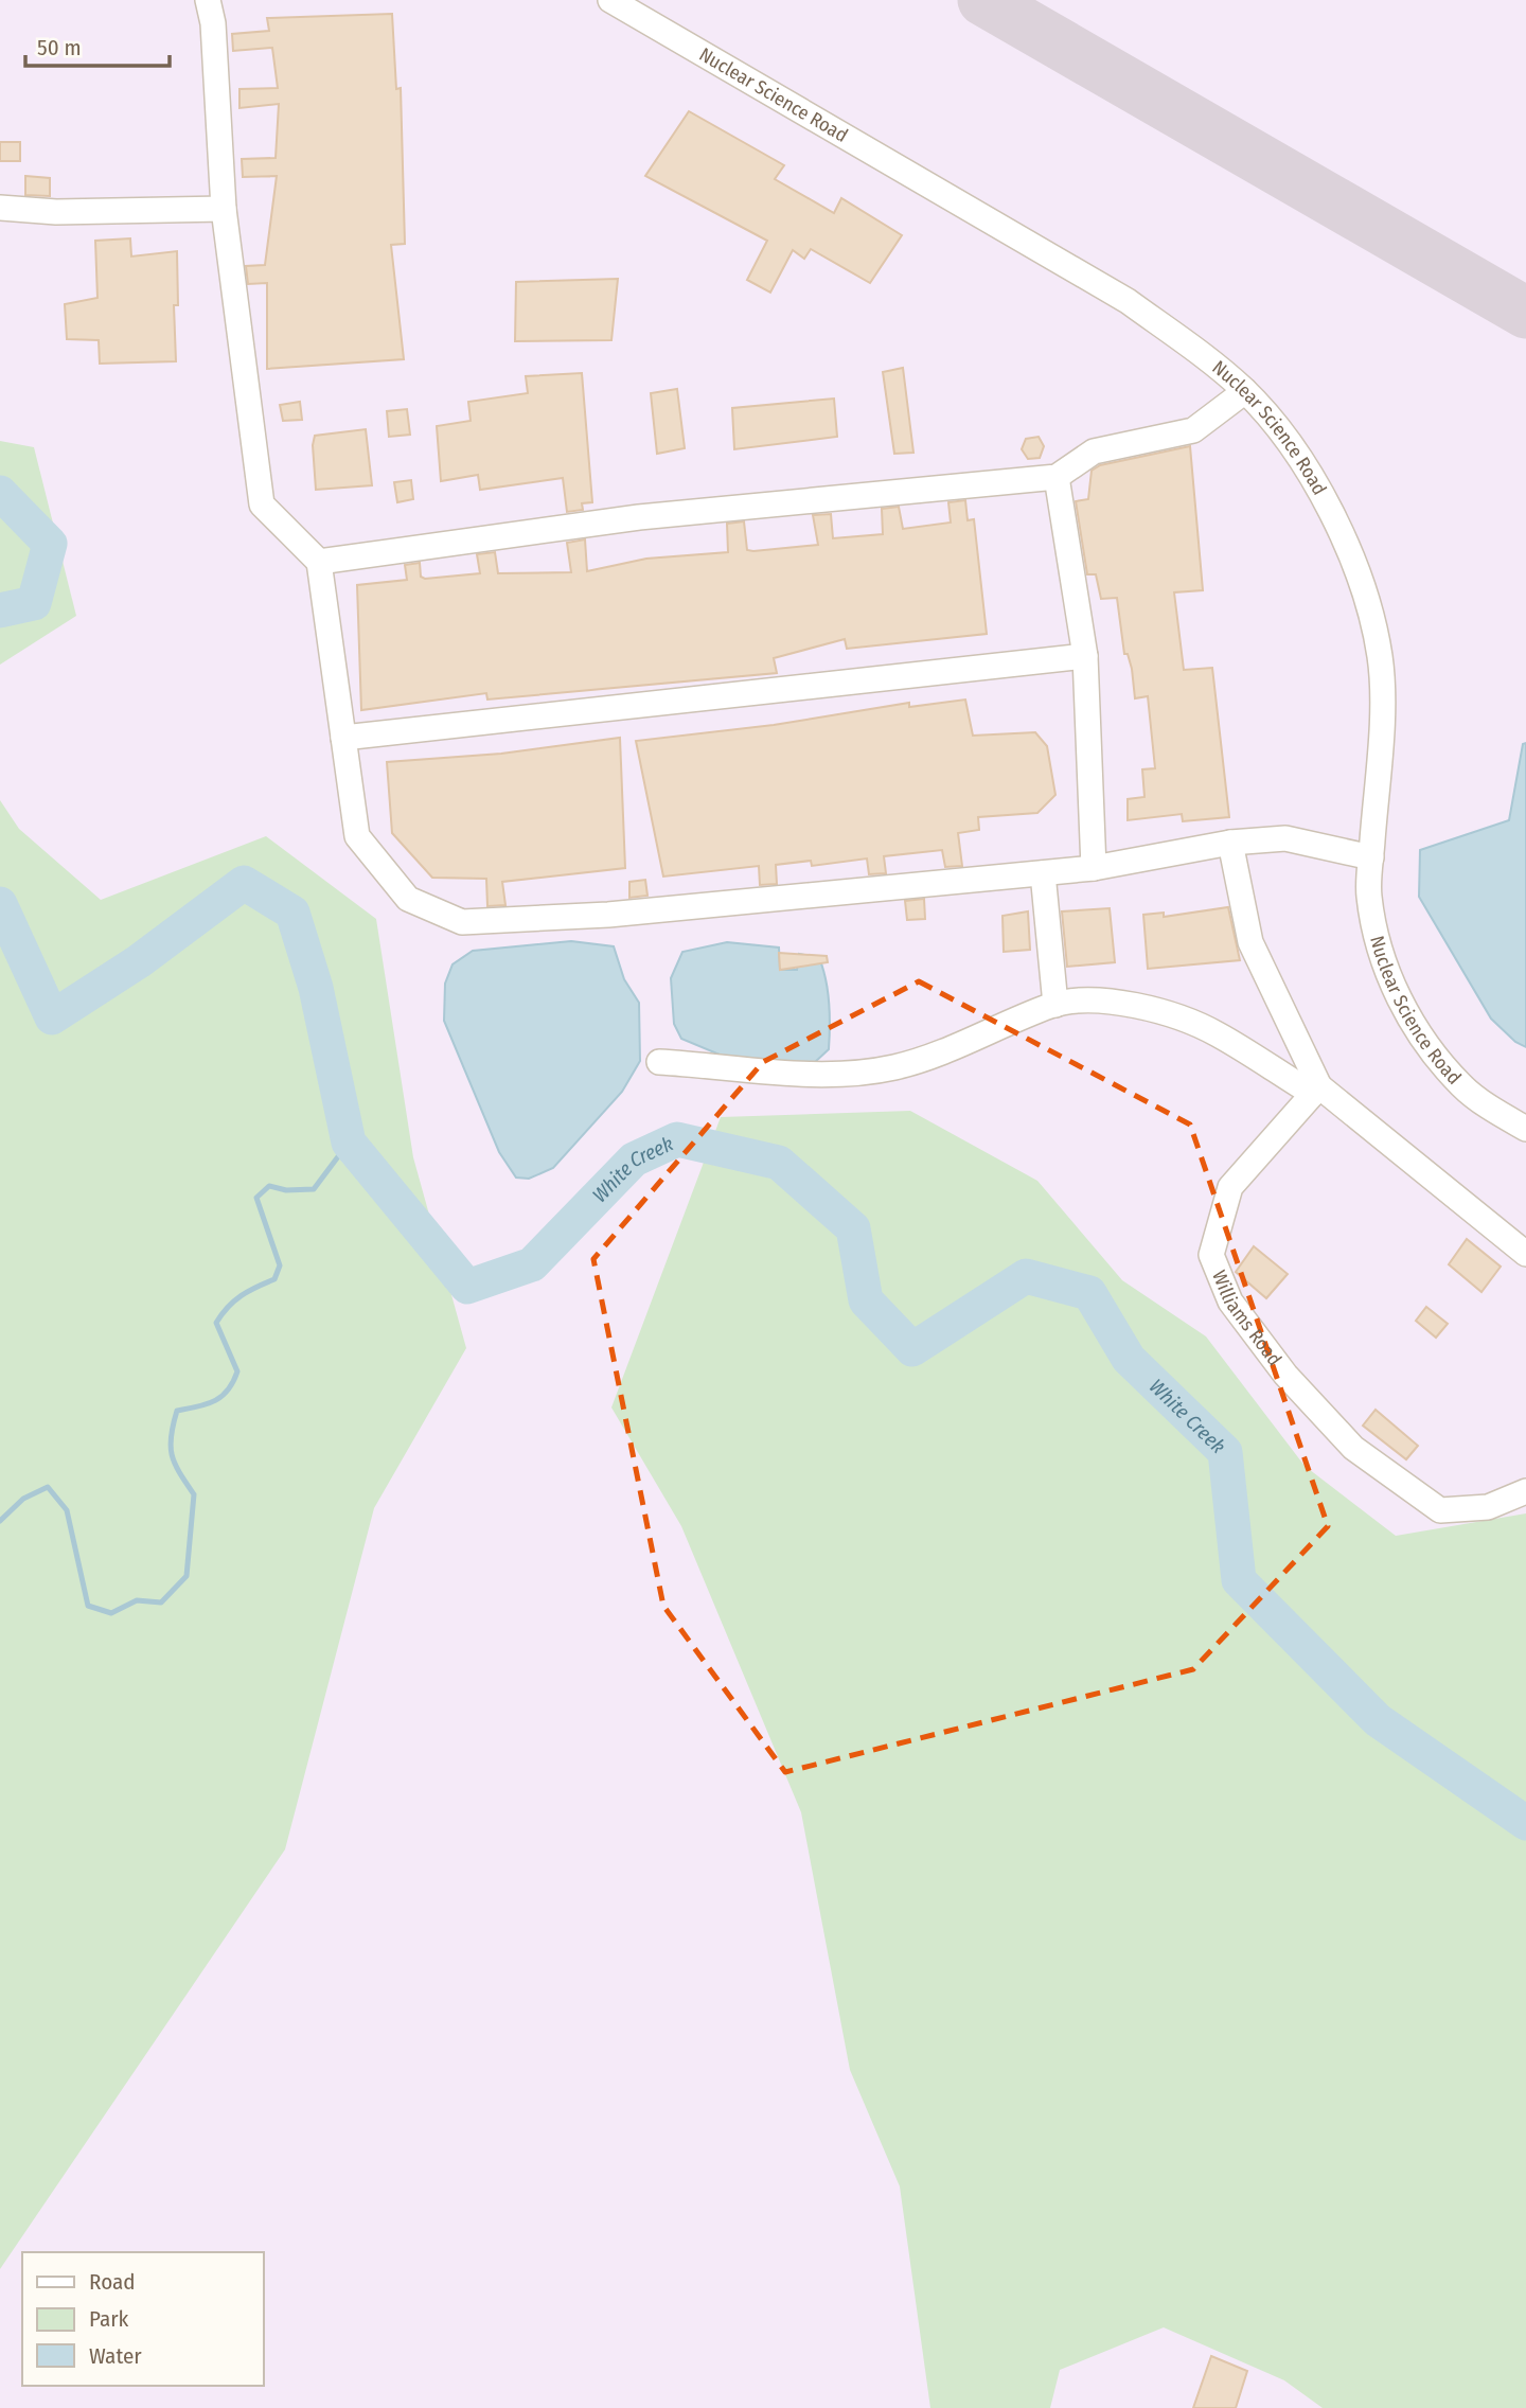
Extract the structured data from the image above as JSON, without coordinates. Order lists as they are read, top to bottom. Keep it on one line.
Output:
{"streets":{"street":["Nuclear Science Road","Williams Road"]},"water":["White Creek"],"legend":["Road","Park","Water"],"scale_bar":"50 m"}
